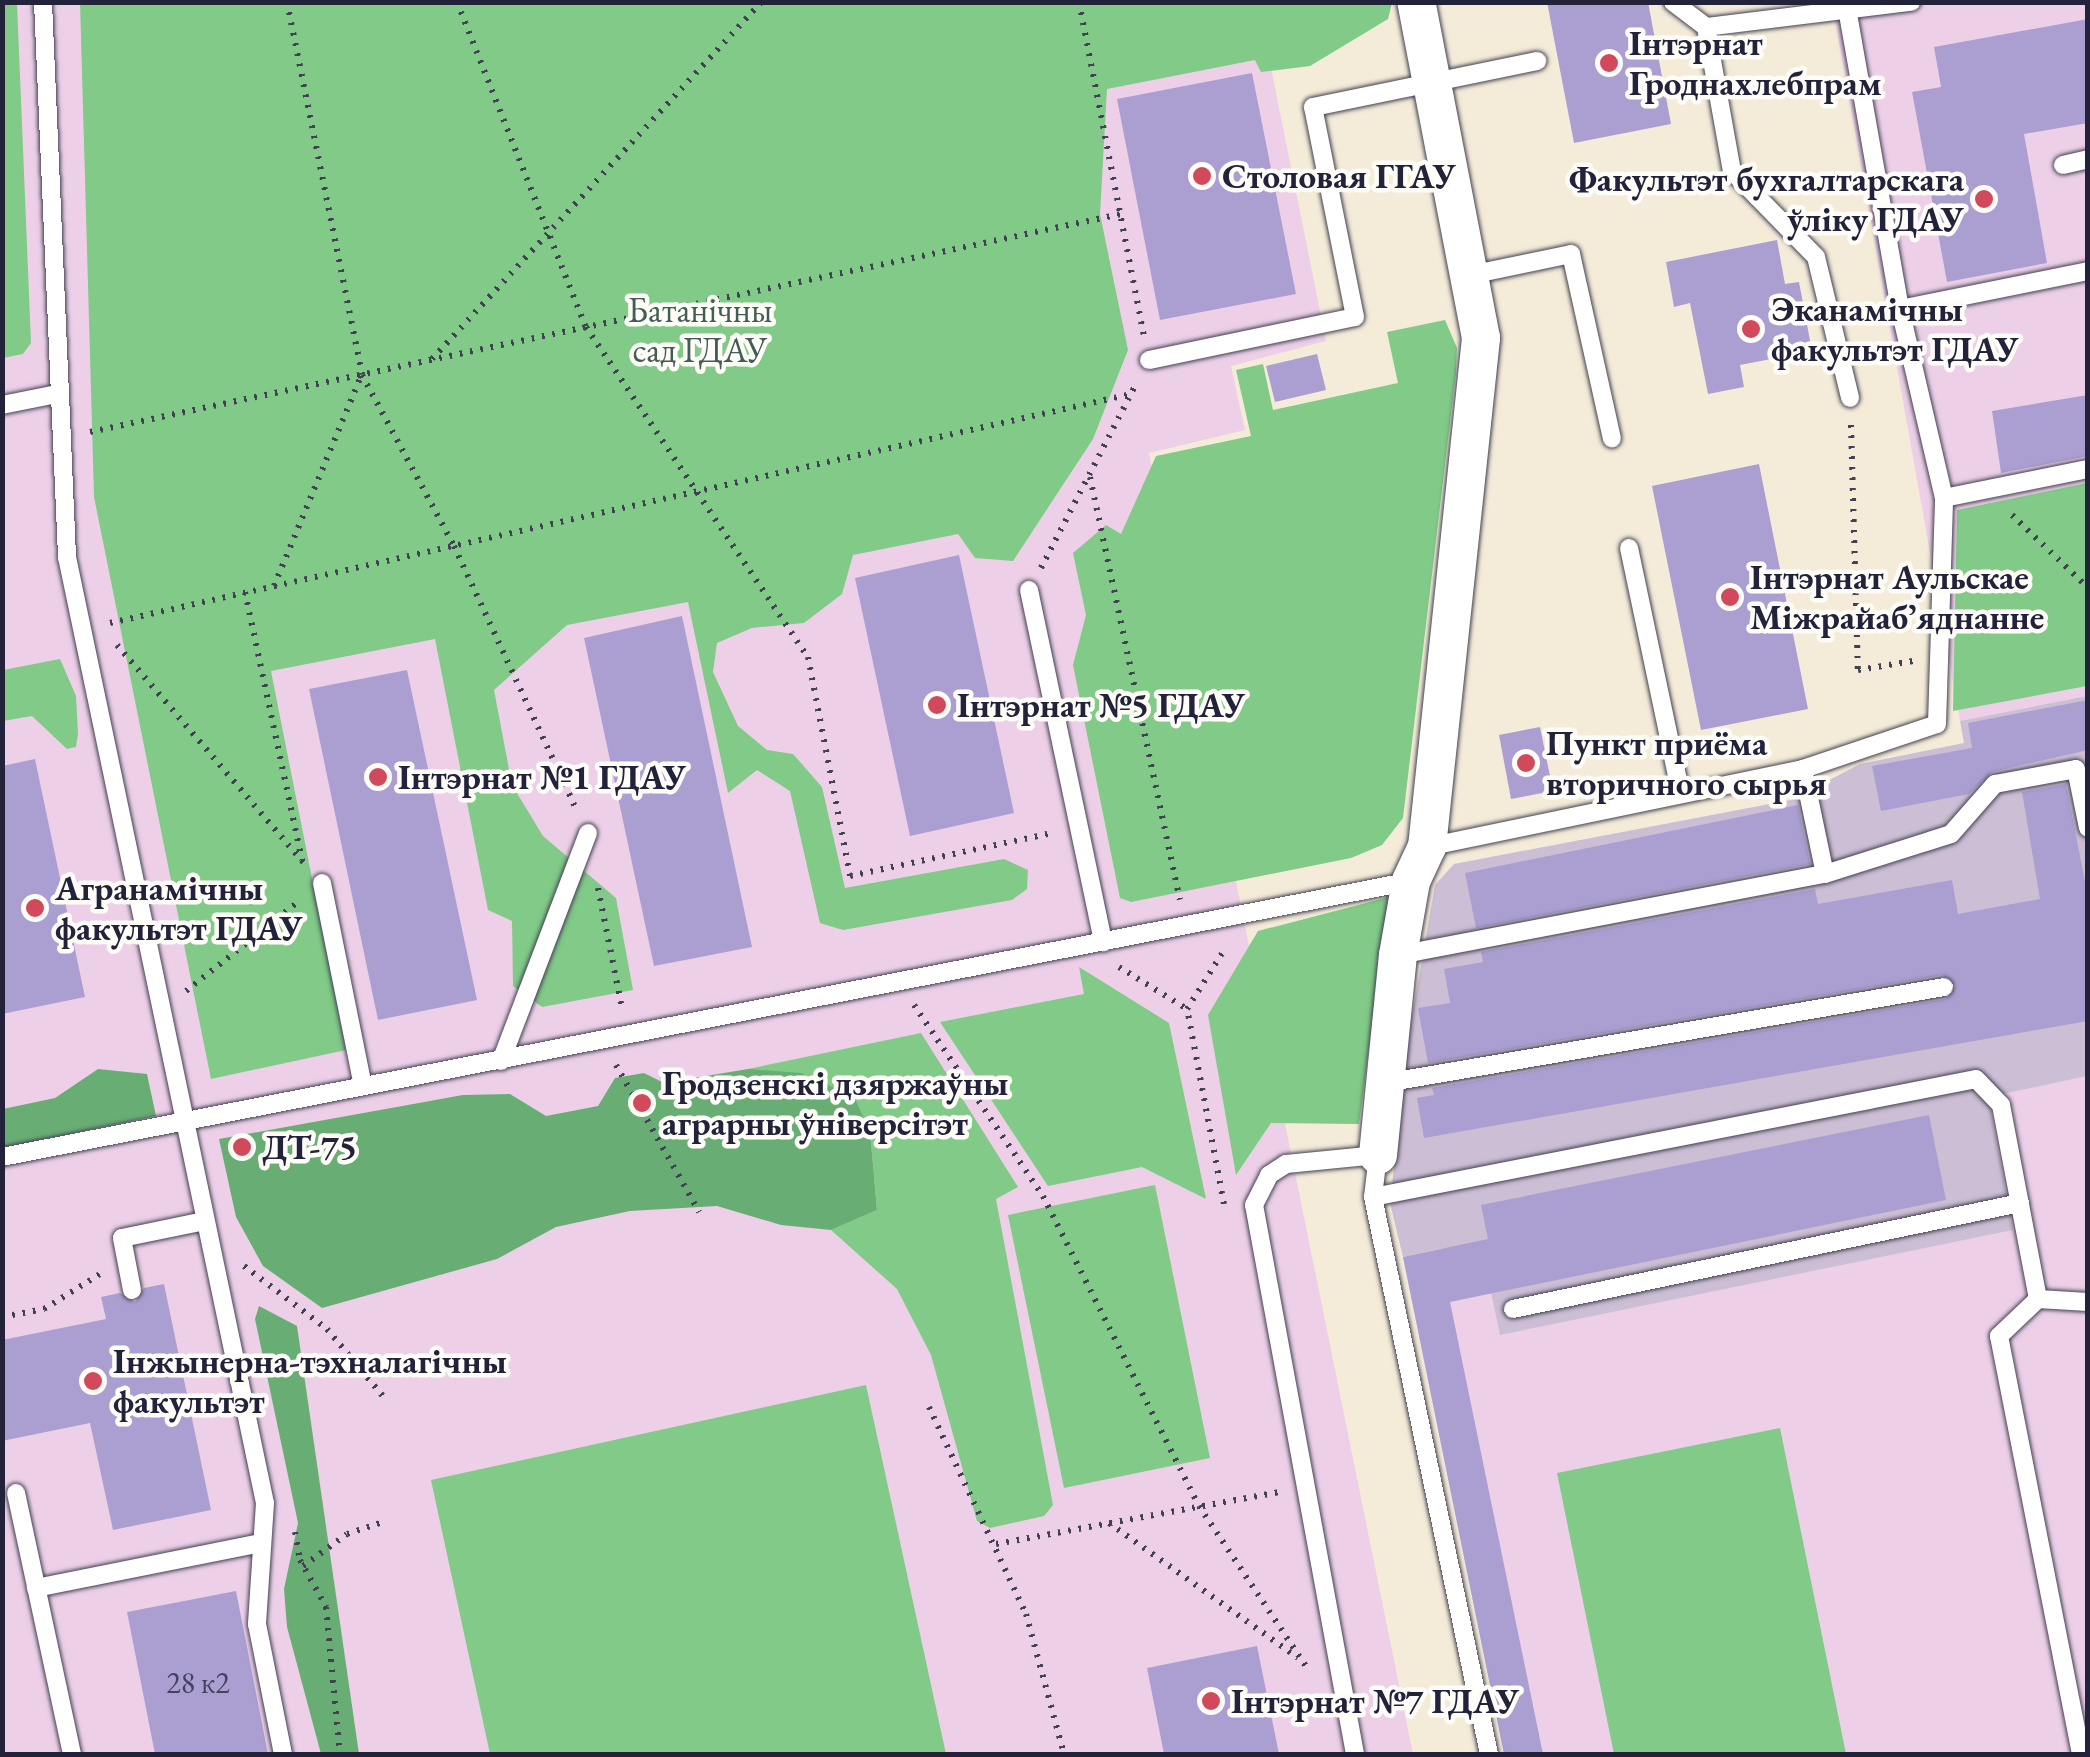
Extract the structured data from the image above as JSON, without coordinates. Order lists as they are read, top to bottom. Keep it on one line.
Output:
{"parks":["Батанічны сад ГДАУ"],"places":["Інтэрнат Гроднахлебпрам","Столовая ГГАУ","Факультэт бухгалтарскага ўліку ГДАУ","Эканамічны факультэт ГДАУ","Інтэрнат Аульскае Міжрайабʼяднанне","Інтэрнат №5 ГДАУ","Пункт приёма вторичного сырья","Інтэрнат №1 ГДАУ","Агранамічны факультэт ГДАУ","Гродзенскі дзяржаўны аграрны ўніверсітэт","ДТ-75","Інжынерна-тэхналагічны факультэт","Інтэрнат №7 ГДАУ"],"house_numbers":["28 к2"]}
